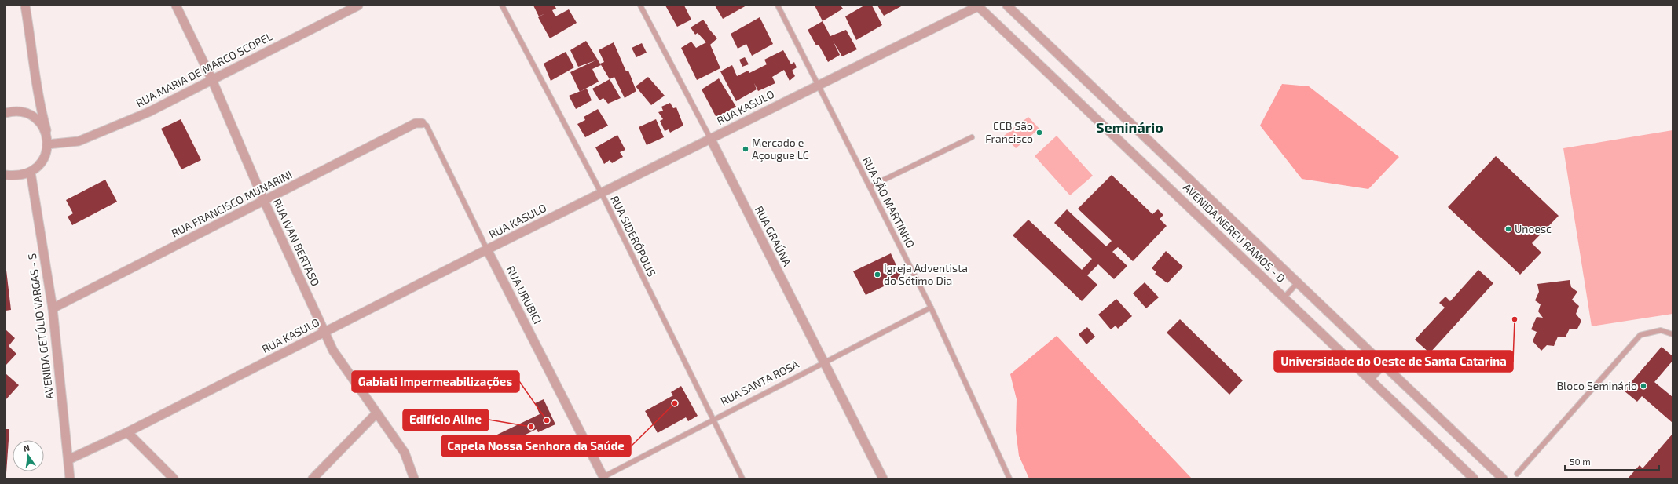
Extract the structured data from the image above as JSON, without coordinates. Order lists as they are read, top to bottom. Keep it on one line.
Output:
{"streets":{"street":["RUA MARIA DE MARCO SCOPEL","RUA KASULO","RUA FRANCISCO MUNARINI","AVENIDA NEREU RAMOS - D","RUA GRAÚNA","RUA IVAN BERTASO","RUA URUBICI","AVENIDA GETÚLIO VARGAS - S"],"lane":["RUA SÃO MARTINHO","RUA SIDERÓPOLIS","RUA SANTA ROSA"]},"crossings":[["RUA MARIA DE MARCO SCOPEL","RUA IVAN BERTASO"],["RUA KASULO","RUA SÃO MARTINHO"],["RUA KASULO","AVENIDA NEREU RAMOS - D"],["RUA KASULO","RUA SIDERÓPOLIS"],["RUA KASULO","RUA GRAÚNA"],["RUA KASULO","RUA IVAN BERTASO"],["RUA KASULO","RUA URUBICI"],["RUA KASULO","AVENIDA GETÚLIO VARGAS - S"],["RUA SÃO MARTINHO","RUA SANTA ROSA"],["RUA FRANCISCO MUNARINI","RUA IVAN BERTASO"],["RUA FRANCISCO MUNARINI","RUA URUBICI"],["RUA FRANCISCO MUNARINI","AVENIDA GETÚLIO VARGAS - S"],["RUA SIDERÓPOLIS","RUA SANTA ROSA"],["RUA GRAÚNA","RUA SANTA ROSA"],["RUA URUBICI","RUA SANTA ROSA"]],"districts":["Seminário"],"places":["EEB São Francisco","Mercado e Açougue LC","Unoesc","Igreja Adventista do Sétimo Dia","Universidade do Oeste de Santa Catarina","Bloco Seminário","Capela Nossa Senhora da Saúde","Gabiati Impermeabilizações","Edifício Aline"],"scale_bar":"50 m","north":"top"}
